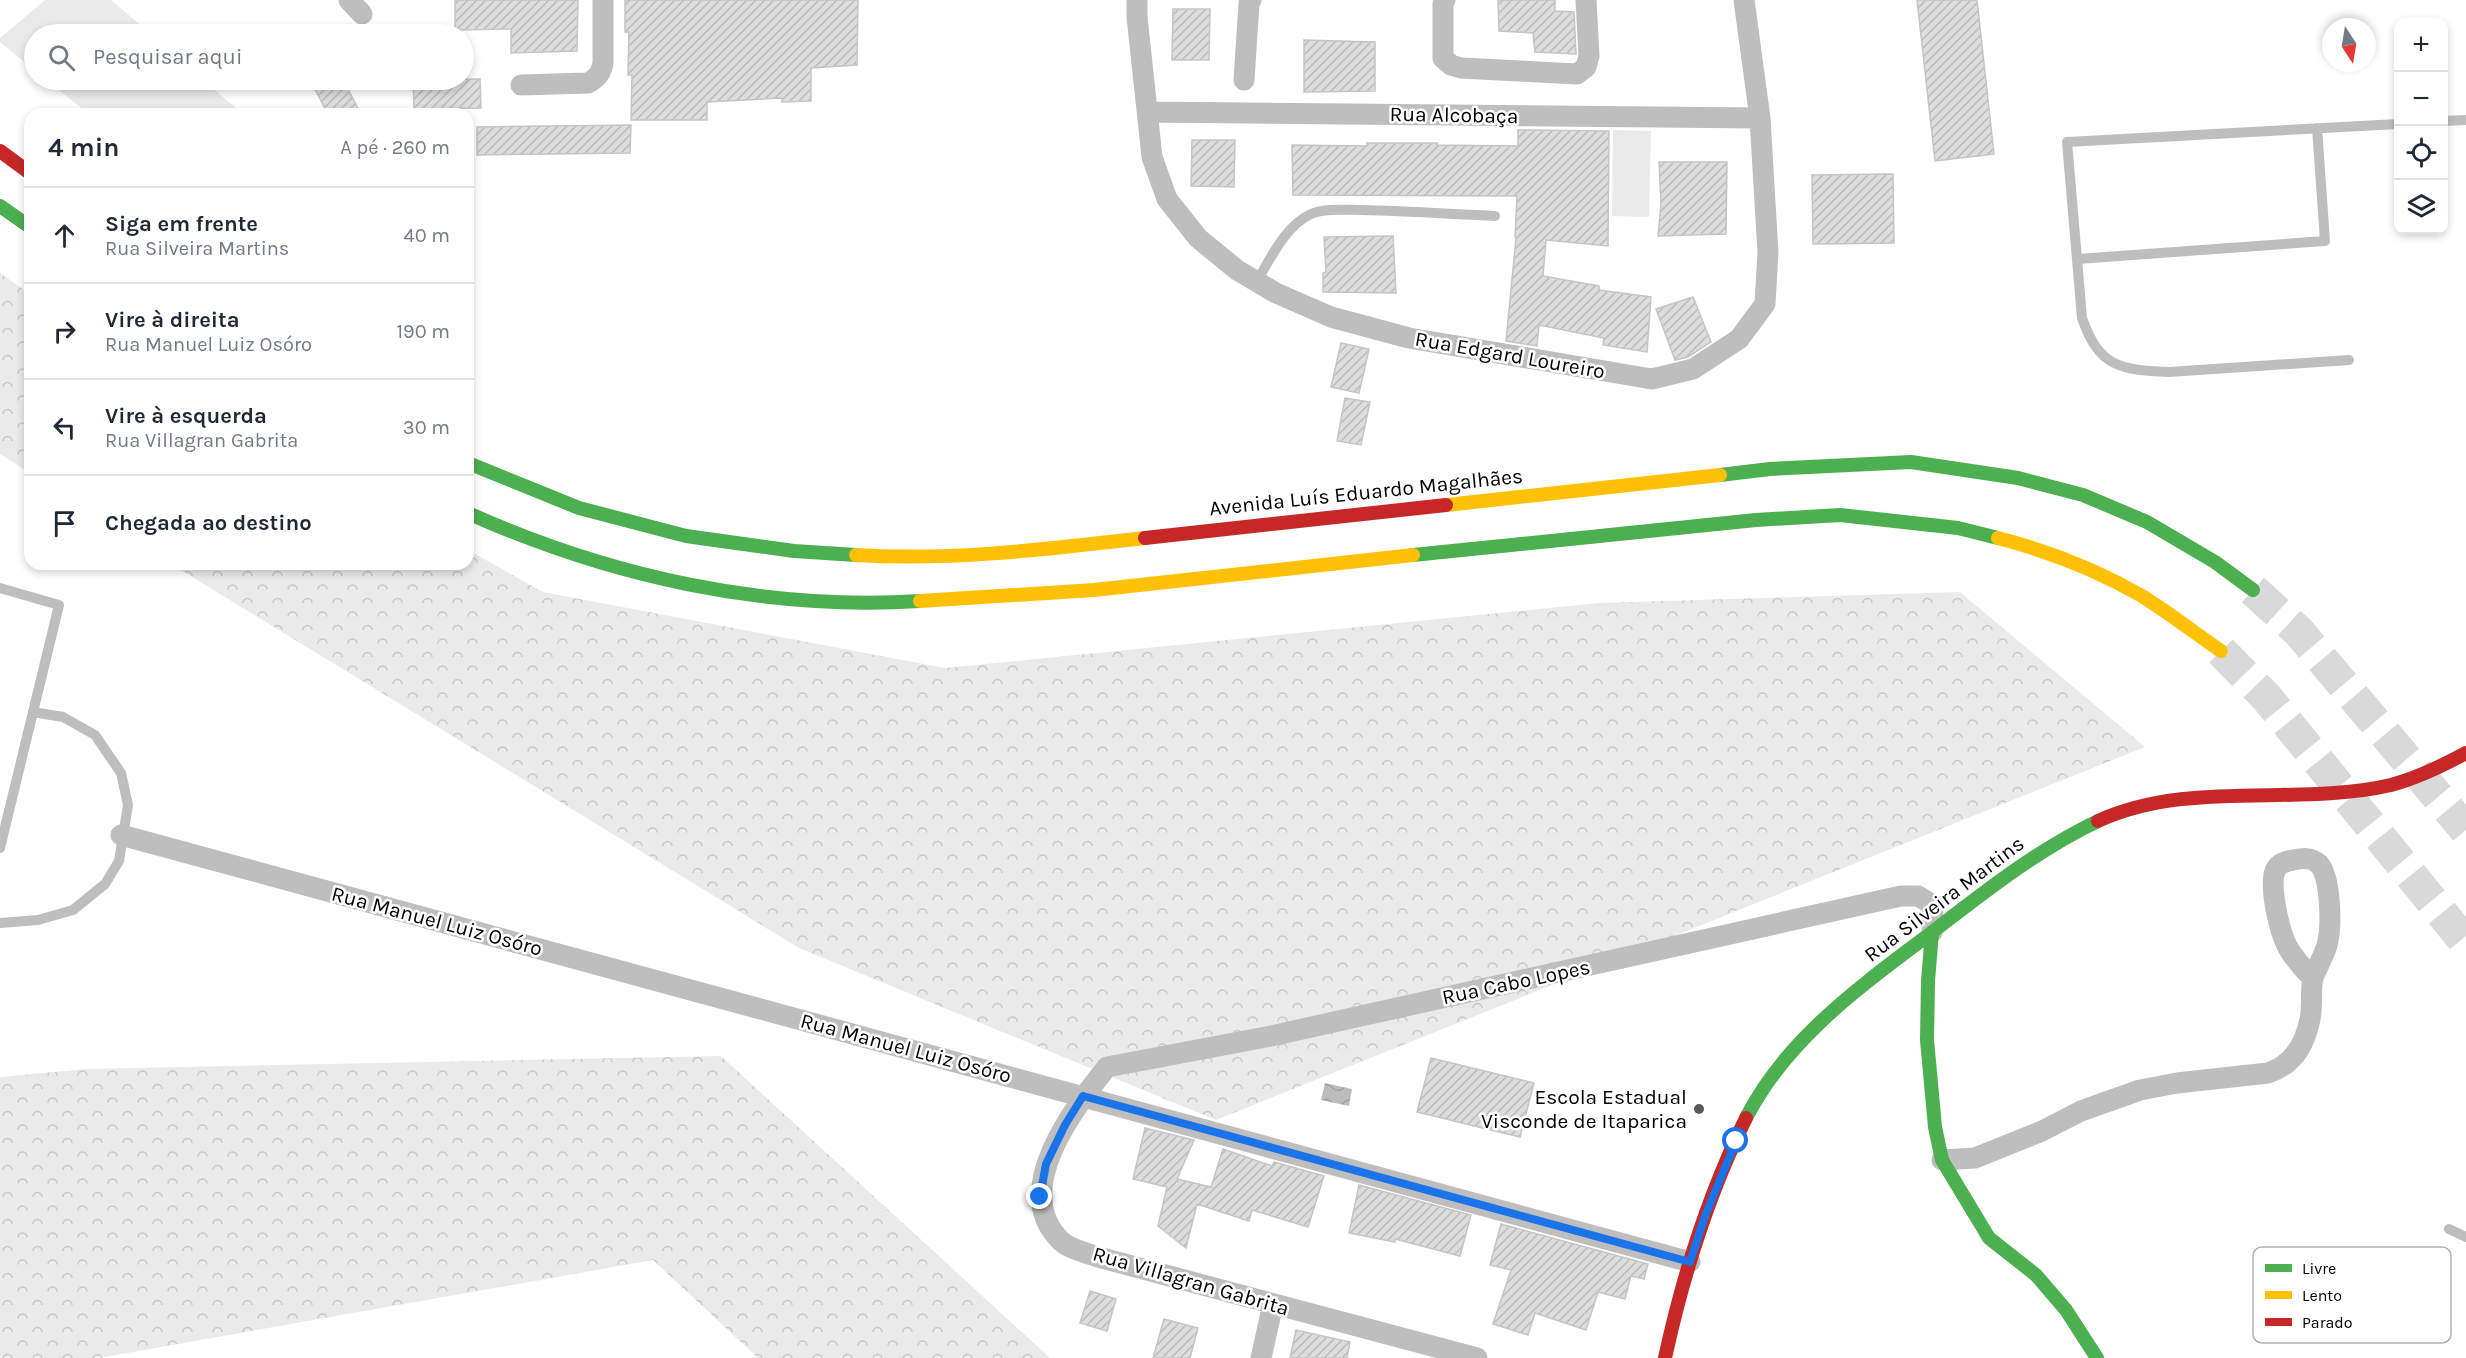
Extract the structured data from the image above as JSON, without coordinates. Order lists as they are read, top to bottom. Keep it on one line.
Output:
{"streets":{"main road":["Avenida Luís Eduardo Magalhães","Rua Silveira Martins"],"street":["Rua Alcobaça","Rua Edgard Loureiro","Rua Manuel Luiz Osóro","Rua Cabo Lopes","Rua Villagran Gabrita"]},"crossings":[["Rua Alcobaça","Rua Edgard Loureiro"],["Rua Silveira Martins","Rua Manuel Luiz Osóro"],["Rua Silveira Martins","Rua Cabo Lopes"],["Rua Manuel Luiz Osóro","Rua Cabo Lopes"],["Rua Manuel Luiz Osóro","Rua Villagran Gabrita"],["Rua Cabo Lopes","Rua Villagran Gabrita"]],"places":["Escola Estadual Visconde de Itaparica"],"legend":["Livre","Lento","Parado"],"north":"bottom","page":{"map_buttons":["+","−"],"search":"Pesquisar aqui","heading":["4 min","A pé · 260 m"],"list":[["Siga em frente","Rua Silveira Martins","40 m"],["Vire à direita","Rua Manuel Luiz Osóro","190 m"],["Vire à esquerda","Rua Villagran Gabrita","30 m"],"Chegada ao destino"]}}
